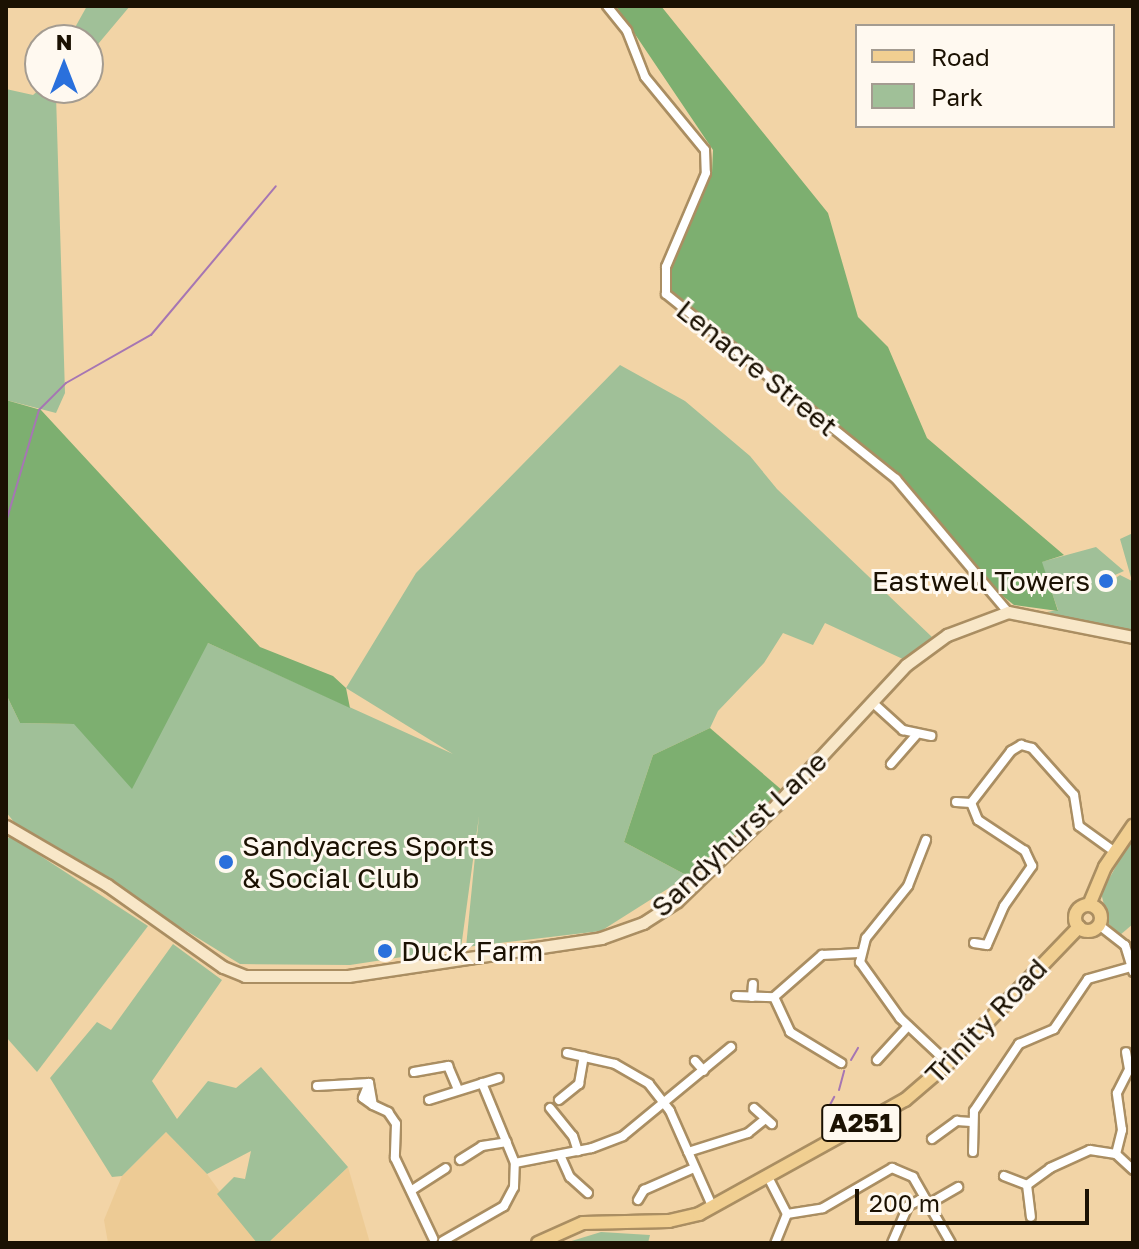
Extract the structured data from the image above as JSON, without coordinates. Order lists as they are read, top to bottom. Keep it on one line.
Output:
{"streets":{"main road":["Trinity Road","A251"],"street":["Lenacre Street","Sandyhurst Lane"]},"crossings":[["Lenacre Street","Sandyhurst Lane"]],"places":["Eastwell Towers","Sandyacres Sports & Social Club","Duck Farm"],"legend":["Road","Park"],"scale_bar":"200 m","north":"top"}
